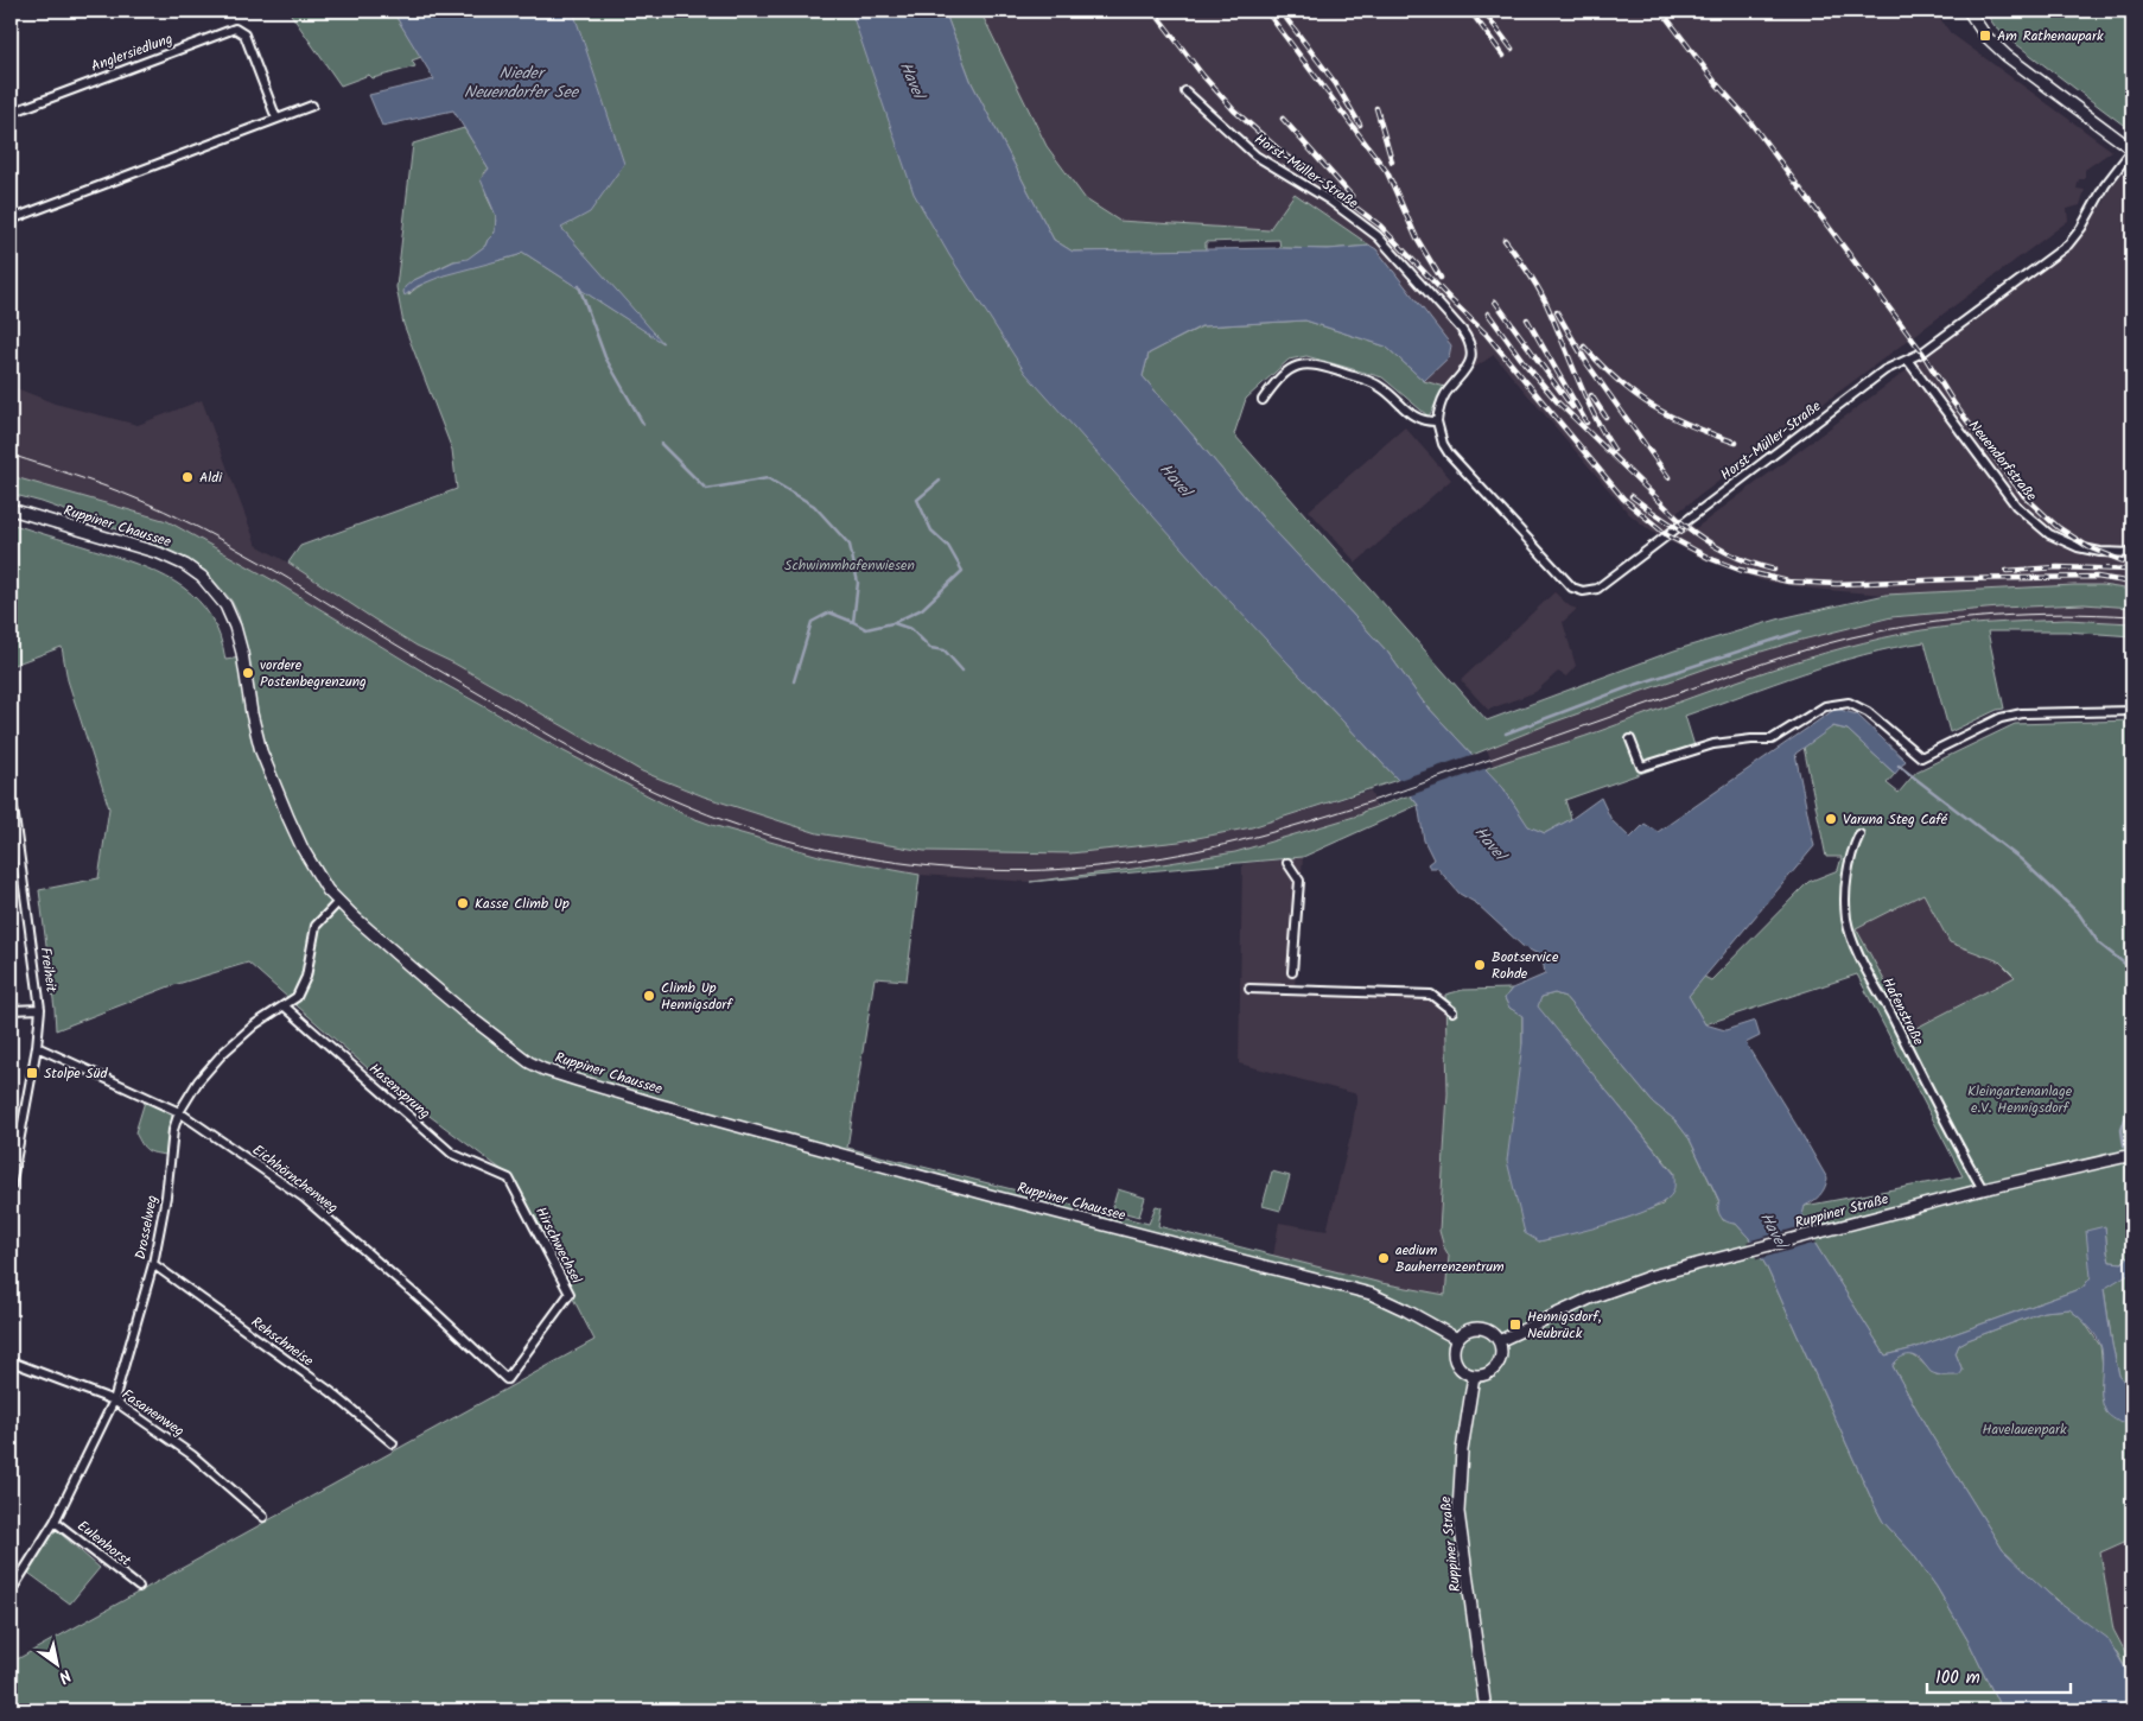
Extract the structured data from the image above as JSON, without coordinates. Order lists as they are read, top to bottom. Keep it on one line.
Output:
{"streets":{"main road":["Ruppiner Chaussee","Ruppiner Straße"],"street":["Anglersiedlung","Horst-Müller-Straße","Neuendorfstraße","Freiheit","Hafenstraße","Hasensprung","Eichhörnchenweg","Drosselweg","Hirschwechsel","Rehschneise","Fasanenweg","Eulenhorst"]},"crossings":[["Horst-Müller-Straße","Neuendorfstraße"],["Ruppiner Chaussee","Ruppiner Straße"],["Ruppiner Chaussee","Drosselweg"],["Freiheit","Eichhörnchenweg"],["Hafenstraße","Ruppiner Straße"],["Hasensprung","Drosselweg"],["Hasensprung","Hirschwechsel"],["Eichhörnchenweg","Drosselweg"],["Eichhörnchenweg","Hirschwechsel"],["Drosselweg","Rehschneise"],["Drosselweg","Fasanenweg"],["Drosselweg","Eulenhorst"]],"water":["Nieder Neuendorfer See","Havel"],"parks":["Schwimmhafenwiesen","Kleingartenanlage e.V. Hennigsdorf","Havelauenpark"],"places":{"transit":["Am Rathenaupark","Stolpe Süd","Hennigsdorf, Neubrück"],"other":["Aldi","vordere Postenbegrenzung","Varuna Steg Café","Kasse Climb Up","Bootservice Rohde","Climb Up Hennigsdorf","aedium Bauherrenzentrum"]},"scale_bar":"100 m","north":"bottom right"}
